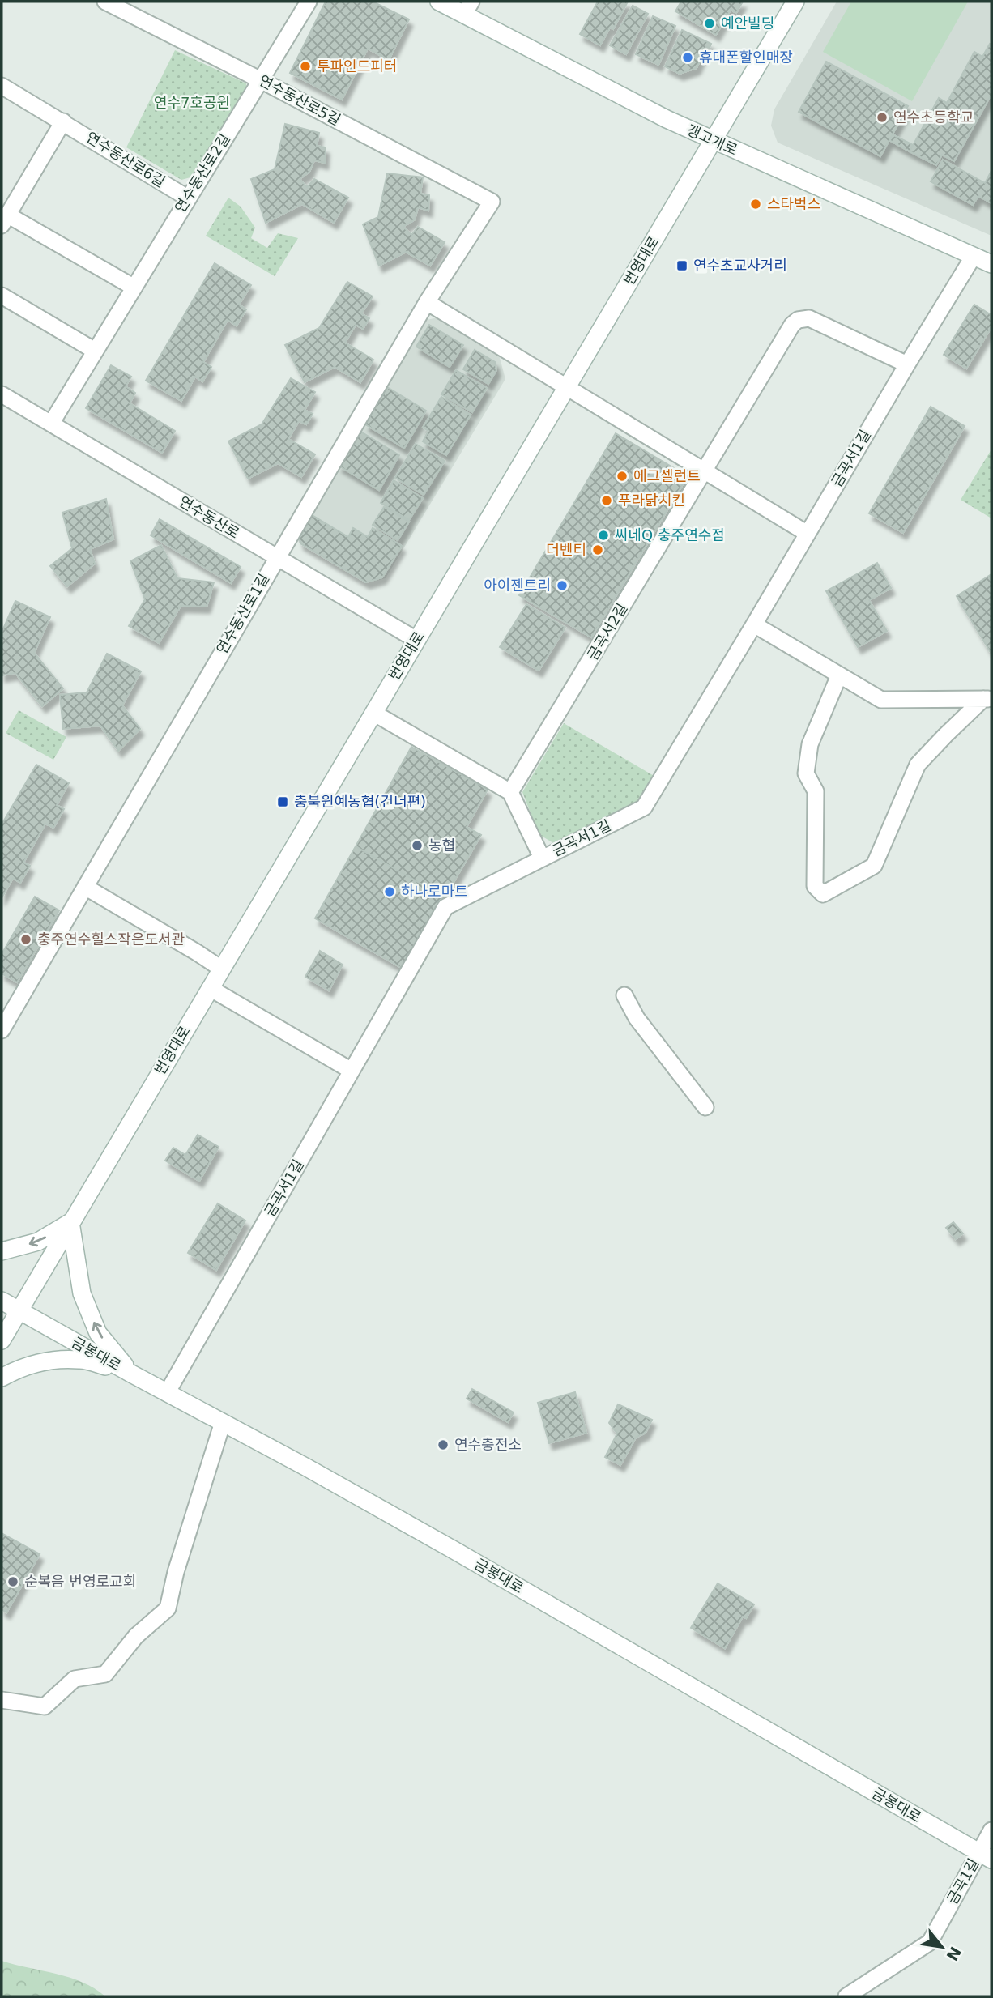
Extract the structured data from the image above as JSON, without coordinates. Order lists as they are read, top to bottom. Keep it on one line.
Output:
{"streets":{"street":["연수동산로5길","갱고개로","연수동산로6길","연수동산로2길","번영대로","금곡서1길","연수동산로","연수동산로1길","금곡서2길","금봉대로","금곡1길"]},"crossings":[["연수동산로5길","연수동산로2길"],["연수동산로5길","연수동산로1길"],["갱고개로","번영대로"],["갱고개로","금곡서1길"],["연수동산로6길","연수동산로2길"],["연수동산로2길","연수동산로"],["번영대로","연수동산로"],["번영대로","금봉대로"],["금곡서1길","금곡서2길"],["금곡서1길","금봉대로"],["연수동산로","연수동산로1길"],["금봉대로","금곡1길"]],"parks":["연수7호공원"],"places":{"other":["예안빌딩","휴대폰할인매장","투파인드피터","연수초등학교","스타벅스","에그셀런트","푸라닭치킨","씨네Q 충주연수점","더벤티","아이젠트리","농협","하나로마트","충주연수힐스작은도서관","연수충전소","순복음 번영로교회"],"transit":["연수초교사거리","충북원예농협(건너편)"]},"north":"bottom right"}
